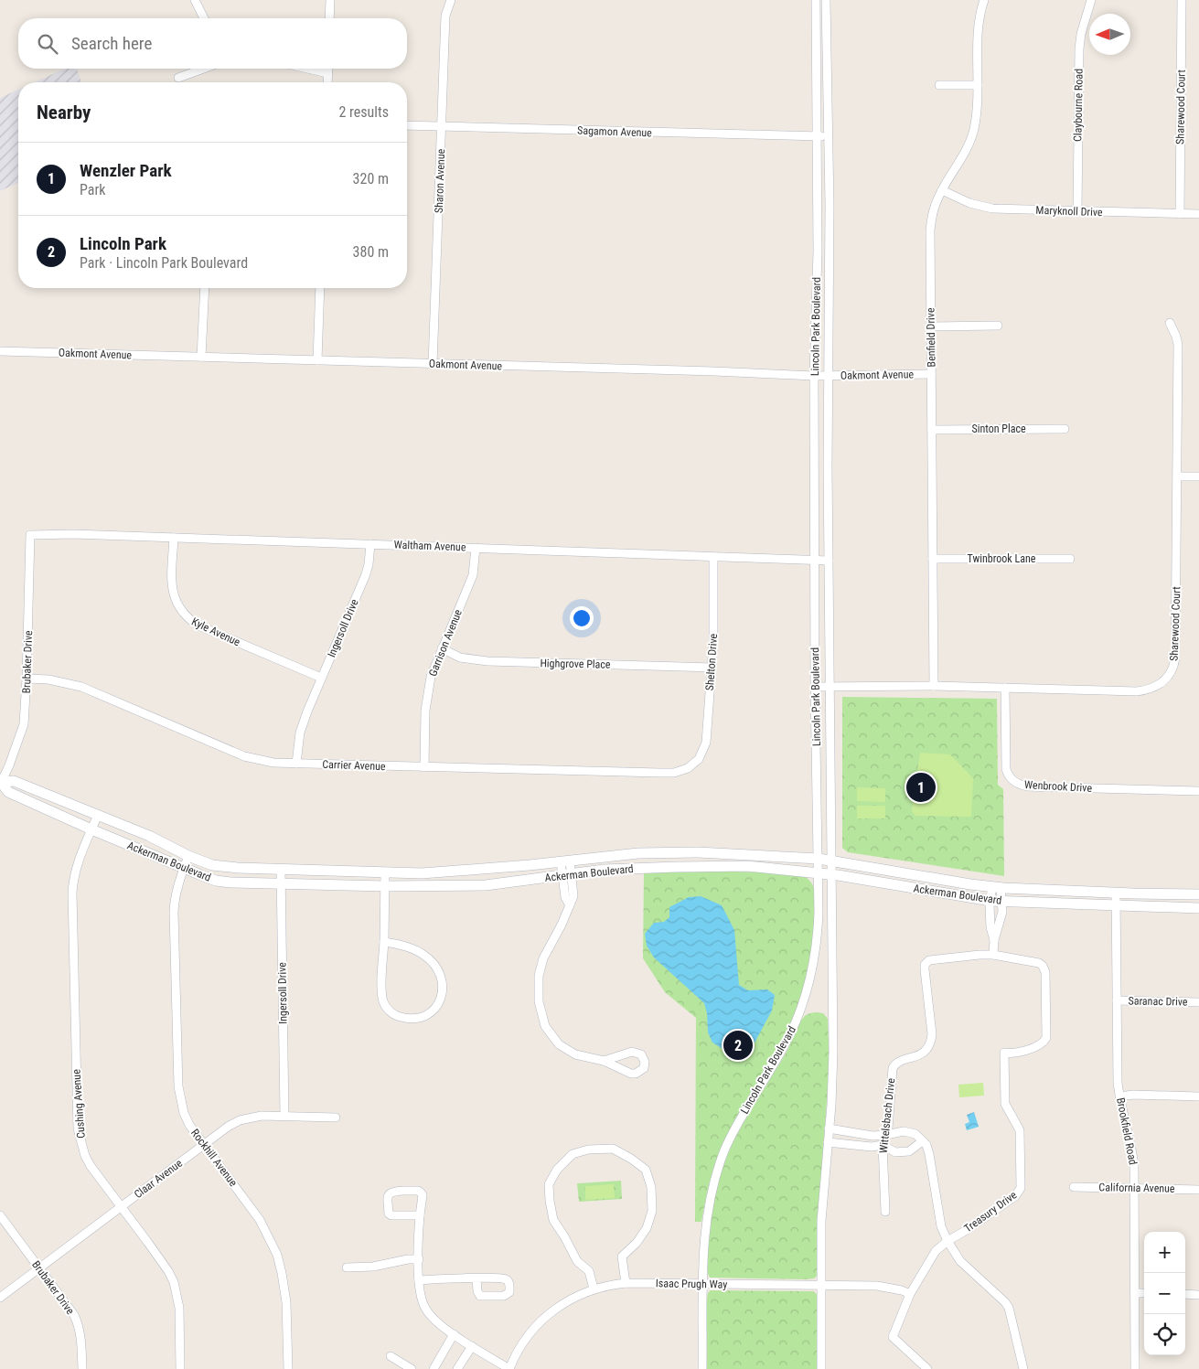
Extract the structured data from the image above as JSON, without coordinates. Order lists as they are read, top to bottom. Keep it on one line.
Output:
{"streets":{"street":["Claybourne Road","Sharewood Court","Sagamon Avenue","Sharon Avenue","Maryknoll Drive","Lincoln Park Boulevard","Benfield Drive","Oakmont Avenue","Sinton Place","Waltham Avenue","Twinbrook Lane","Ingersoll Drive","Kyle Avenue","Garrison Avenue","Brubaker Drive","Shelton Drive","Highgrove Place","Carrier Avenue","Wenbrook Drive","Ackerman Boulevard","Saranac Drive","Cushing Avenue","Wittelsbach Drive","Brookfield Road","Rockhill Avenue","Claar Avenue","California Avenue","Treasury Drive","Isaac Prugh Way"]},"crossings":[["Claybourne Road","Maryknoll Drive"],["Sharewood Court","Maryknoll Drive"],["Sharewood Court","Lincoln Park Boulevard"],["Sharewood Court","Benfield Drive"],["Sharewood Court","Wenbrook Drive"],["Sagamon Avenue","Sharon Avenue"],["Sagamon Avenue","Lincoln Park Boulevard"],["Sharon Avenue","Oakmont Avenue"],["Maryknoll Drive","Benfield Drive"],["Lincoln Park Boulevard","Oakmont Avenue"],["Lincoln Park Boulevard","Waltham Avenue"],["Lincoln Park Boulevard","Ackerman Boulevard"],["Lincoln Park Boulevard","Isaac Prugh Way"],["Benfield Drive","Oakmont Avenue"],["Benfield Drive","Sinton Place"],["Benfield Drive","Twinbrook Lane"],["Waltham Avenue","Ingersoll Drive"],["Waltham Avenue","Kyle Avenue"],["Waltham Avenue","Garrison Avenue"],["Waltham Avenue","Brubaker Drive"],["Waltham Avenue","Shelton Drive"],["Ingersoll Drive","Kyle Avenue"],["Ingersoll Drive","Carrier Avenue"],["Ingersoll Drive","Ackerman Boulevard"],["Ingersoll Drive","Claar Avenue"],["Garrison Avenue","Highgrove Place"],["Garrison Avenue","Carrier Avenue"],["Brubaker Drive","Carrier Avenue"],["Brubaker Drive","Ackerman Boulevard"],["Brubaker Drive","Claar Avenue"],["Shelton Drive","Highgrove Place"],["Shelton Drive","Carrier Avenue"],["Ackerman Boulevard","Cushing Avenue"],["Ackerman Boulevard","Brookfield Road"],["Ackerman Boulevard","Rockhill Avenue"],["Saranac Drive","Brookfield Road"],["Cushing Avenue","Claar Avenue"],["Wittelsbach Drive","Treasury Drive"],["Brookfield Road","California Avenue"],["Rockhill Avenue","Claar Avenue"],["Treasury Drive","Isaac Prugh Way"]],"north":"left","page":{"search":"Search here","heading":["Nearby","2 results"],"list":[{"mark":"1","name":"Wenzler Park","note":"Park","value":"320 m"},{"mark":"2","name":"Lincoln Park","note":"Park · Lincoln Park Boulevard","value":"380 m"}],"pins":["1","2"],"map_buttons":["+","−"]}}
